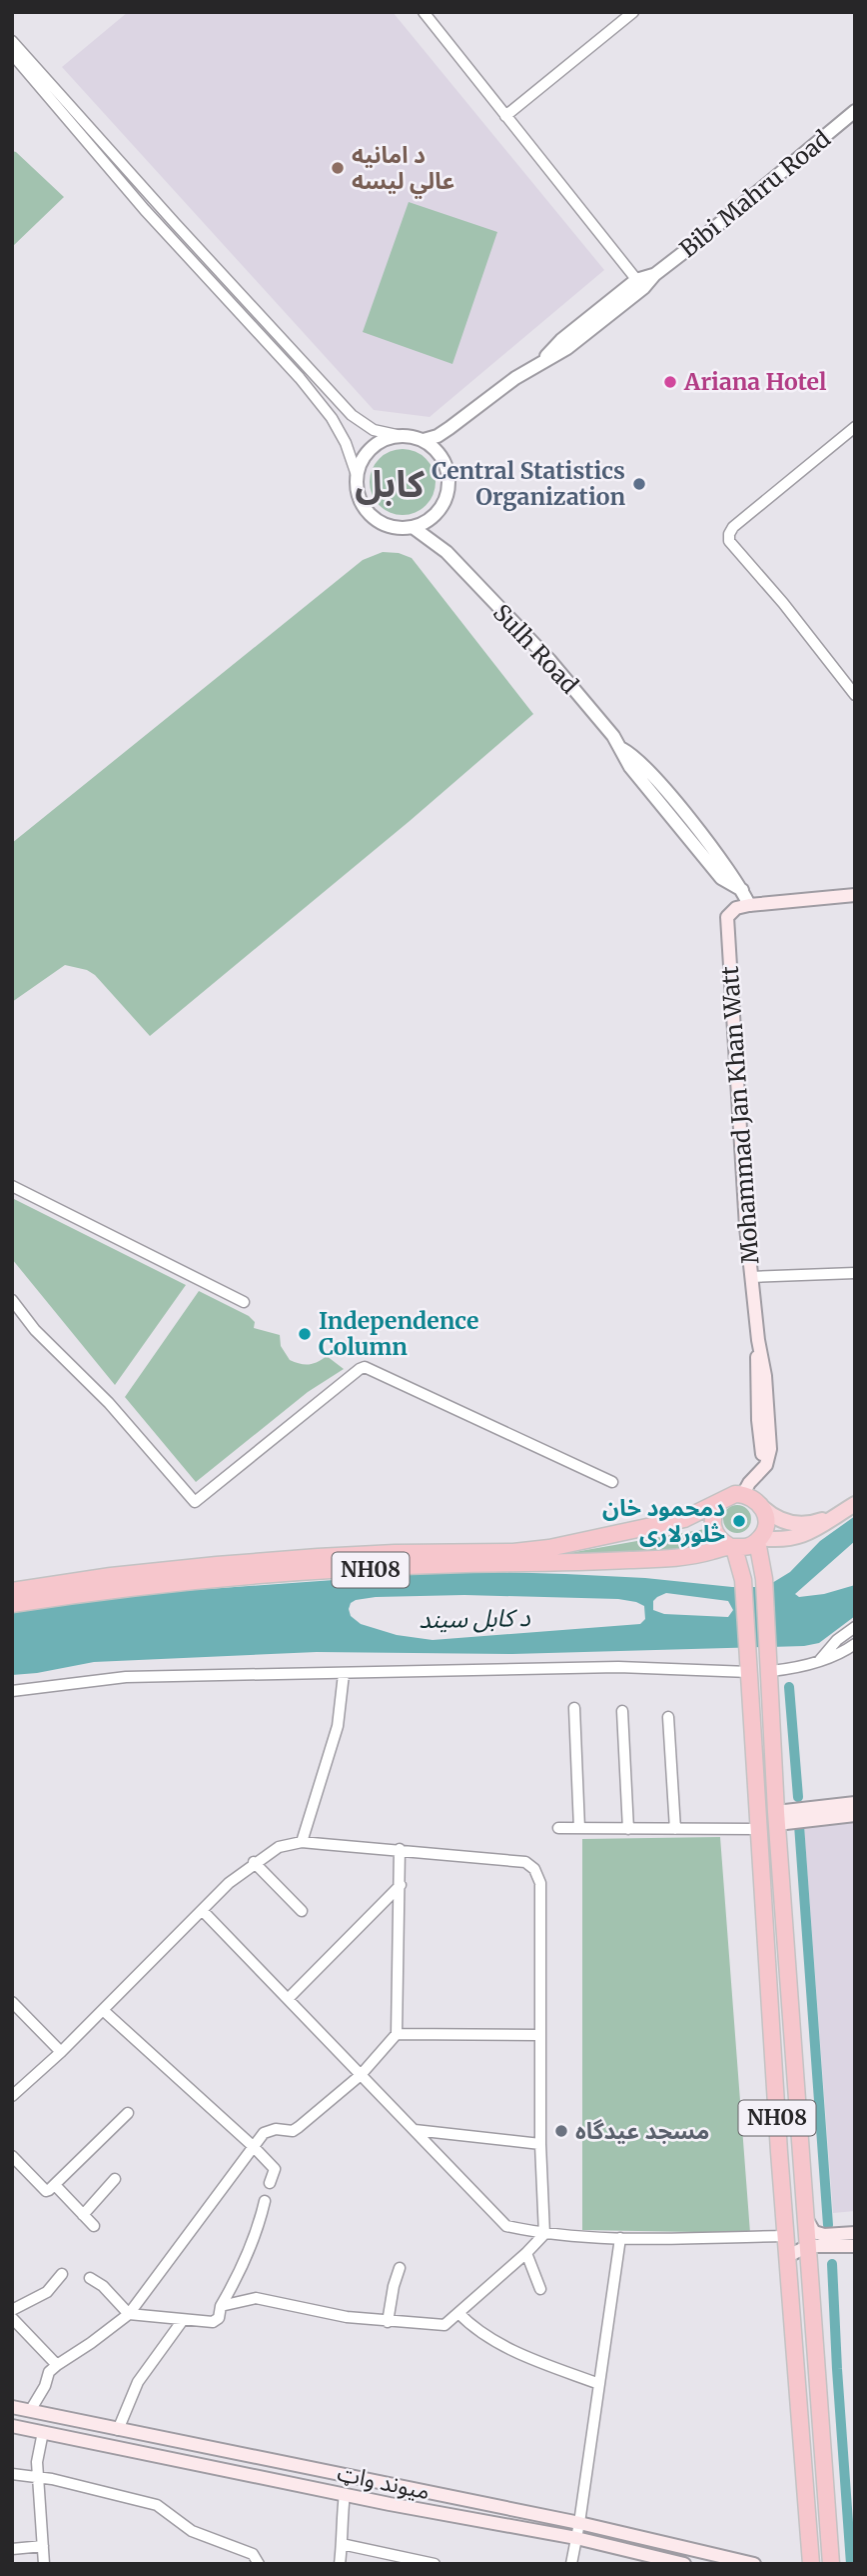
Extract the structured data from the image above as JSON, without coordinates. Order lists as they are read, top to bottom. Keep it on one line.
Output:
{"streets":{"highway":["NH08"],"main road":["Mohammad Jan Khan Watt","میوند واټ"],"street":["Bibi Mahru Road","Sulh Road"]},"crossings":[["Bibi Mahru Road","Sulh Road"],["Sulh Road","Mohammad Jan Khan Watt"],["Mohammad Jan Khan Watt","NH08"]],"districts":["کابل"],"water":["د کابل سيند"],"places":["د امانیه عالي لیسه","Ariana Hotel","Central Statistics Organization","Independence Column","دمحمود خان څلورلاری","مسجد عیدگاه"]}
